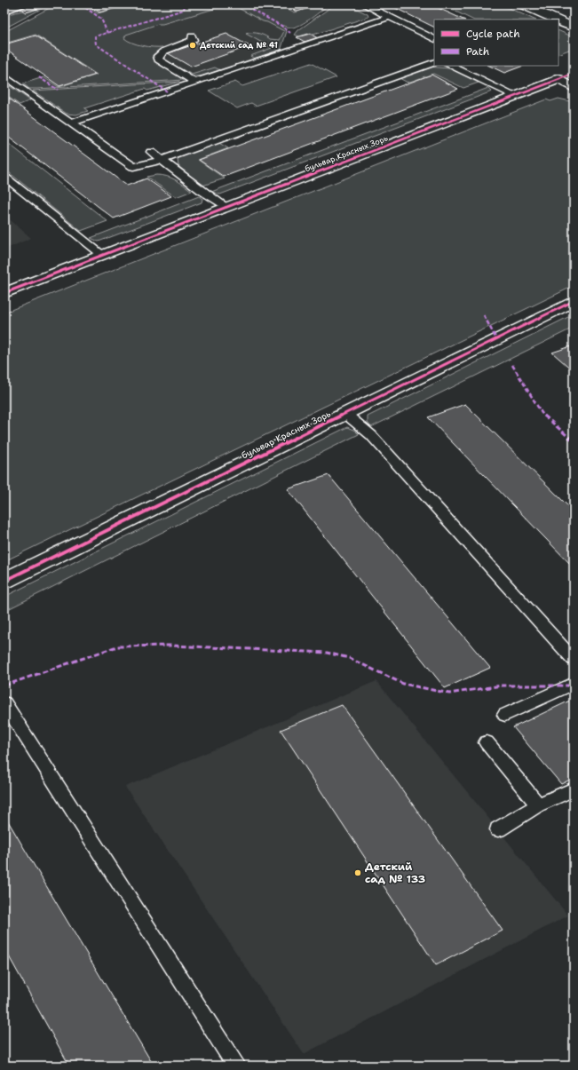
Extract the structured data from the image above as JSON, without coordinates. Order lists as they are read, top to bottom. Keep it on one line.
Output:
{"streets":{"street":["бульвар Красных Зорь"]},"places":["Детский сад № 41","Детский сад № 133"],"legend":["Cycle path","Path"]}
